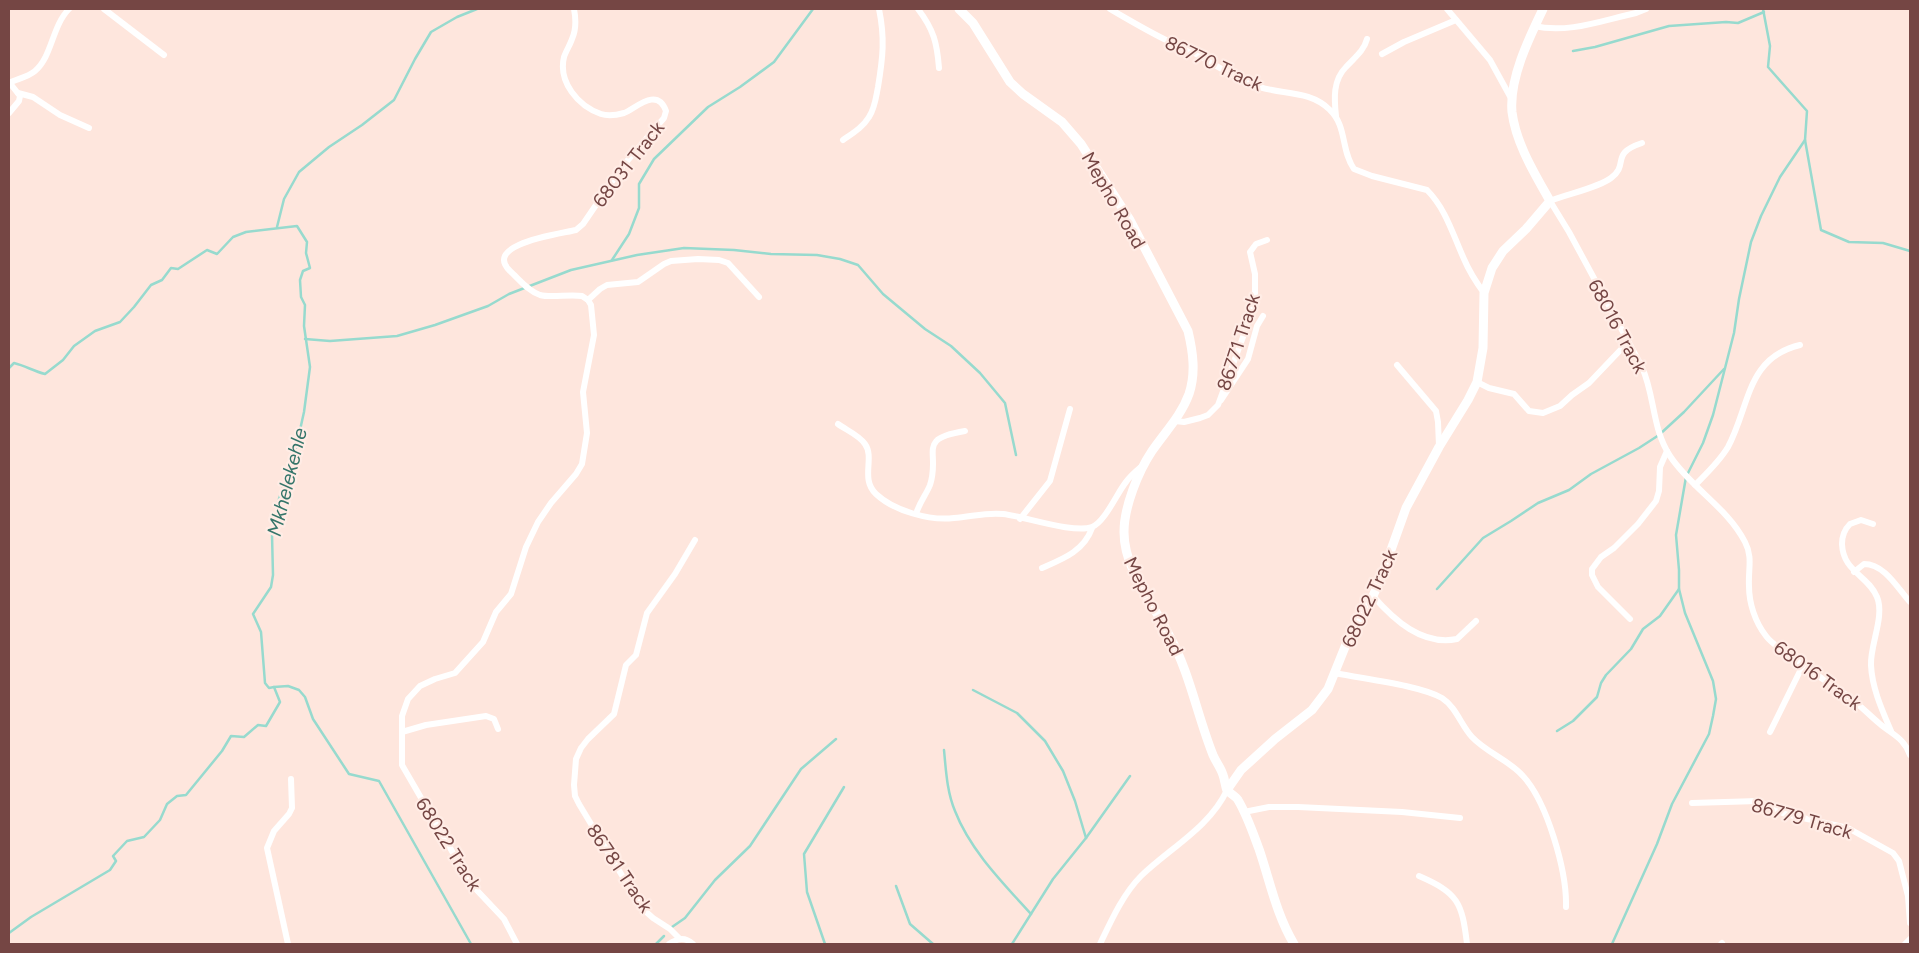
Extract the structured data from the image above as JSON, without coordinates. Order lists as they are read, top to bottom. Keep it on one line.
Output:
{"streets":{"street":["86770 Track","68031 Track","Mepho Road","68016 Track","86771 Track","68022 Track","86779 Track","86781 Track"]},"crossings":[["Mepho Road","86771 Track"],["Mepho Road","68022 Track"],["68016 Track","68022 Track"]],"water":["Mkhelekehle"]}
